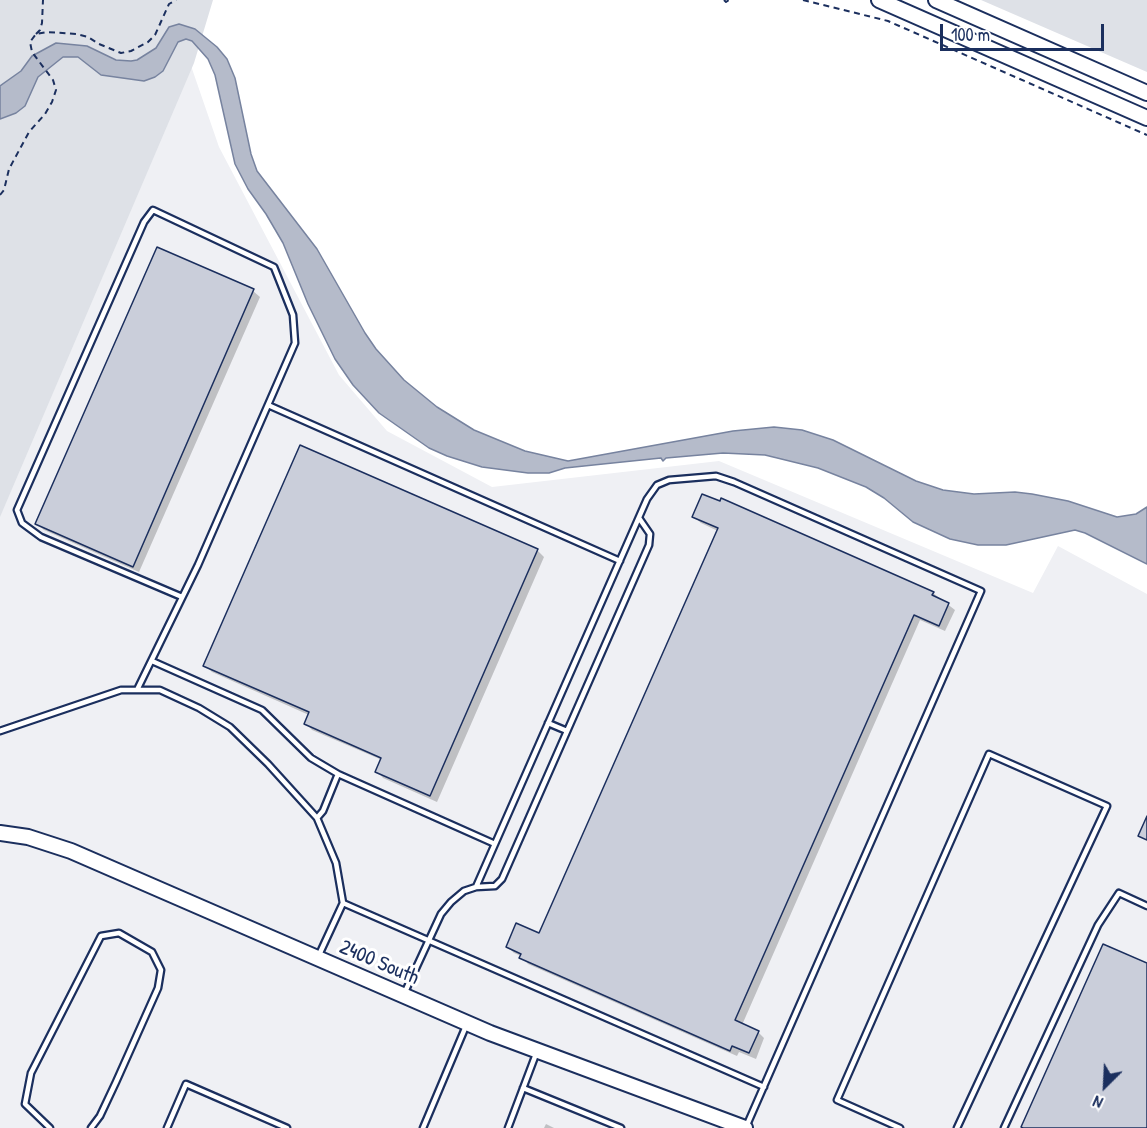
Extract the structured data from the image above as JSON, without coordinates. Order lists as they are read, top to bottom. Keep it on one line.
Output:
{"streets":{"street":["2400 South"]},"scale_bar":"100 m","north":"bottom left"}
